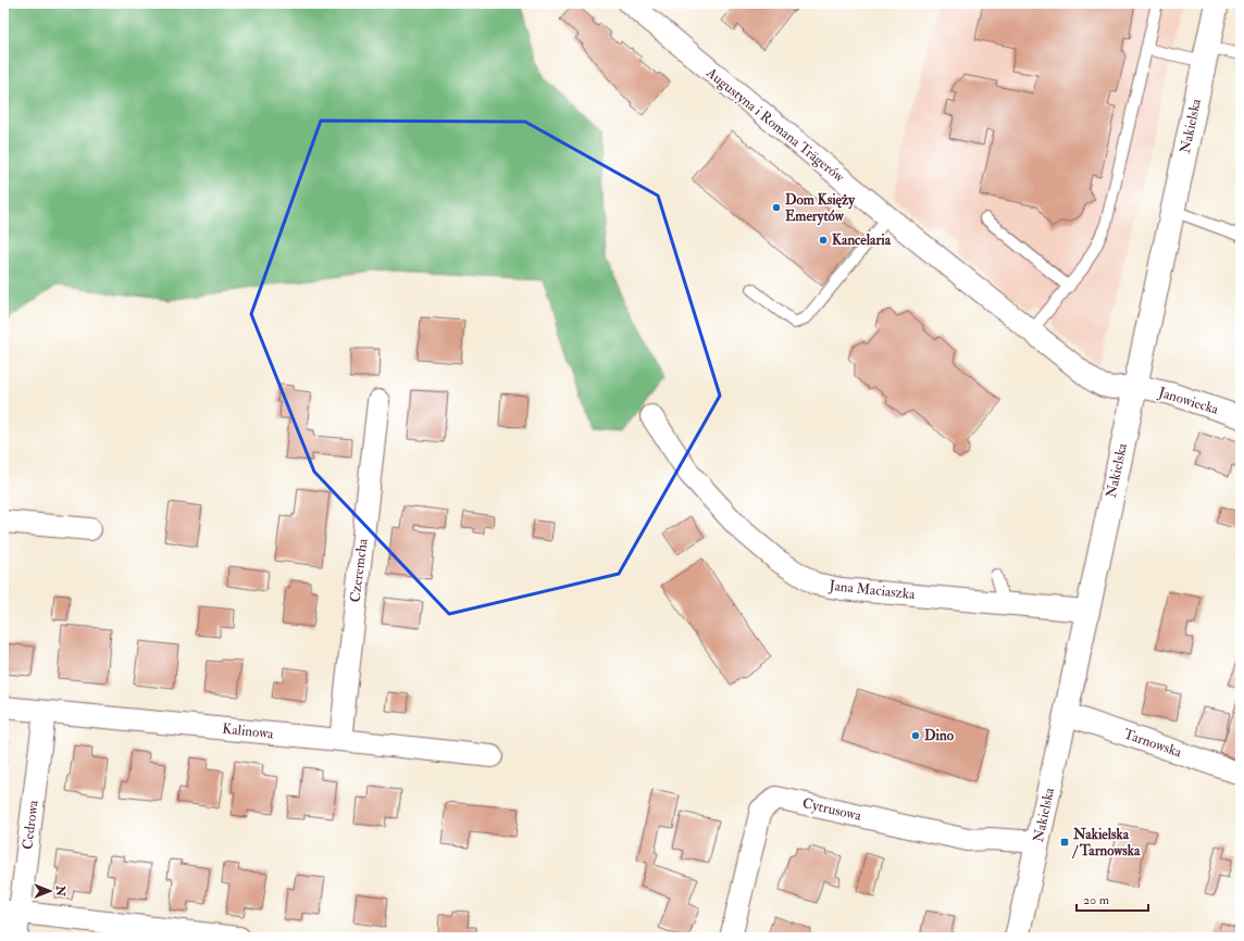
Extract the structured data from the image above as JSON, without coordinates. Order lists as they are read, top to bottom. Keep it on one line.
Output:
{"streets":{"main road":["Nakielska"],"street":["Augustyna i Romana Trägerów","Janowiecka","Czeremcha","Jana Maciaszka","Kalinowa","Tarnowska","Cytrusowa","Cedrowa"]},"crossings":[["Augustyna i Romana Trägerów","Nakielska"],["Augustyna i Romana Trägerów","Janowiecka"],["Nakielska","Janowiecka"],["Nakielska","Jana Maciaszka"],["Nakielska","Tarnowska"],["Nakielska","Cytrusowa"],["Czeremcha","Kalinowa"],["Kalinowa","Cedrowa"]],"places":{"other":["Dom Księży Emerytów","Kancelaria","Dino"],"transit":["Nakielska / Tarnowska"]},"scale_bar":"20 m","north":"right"}
